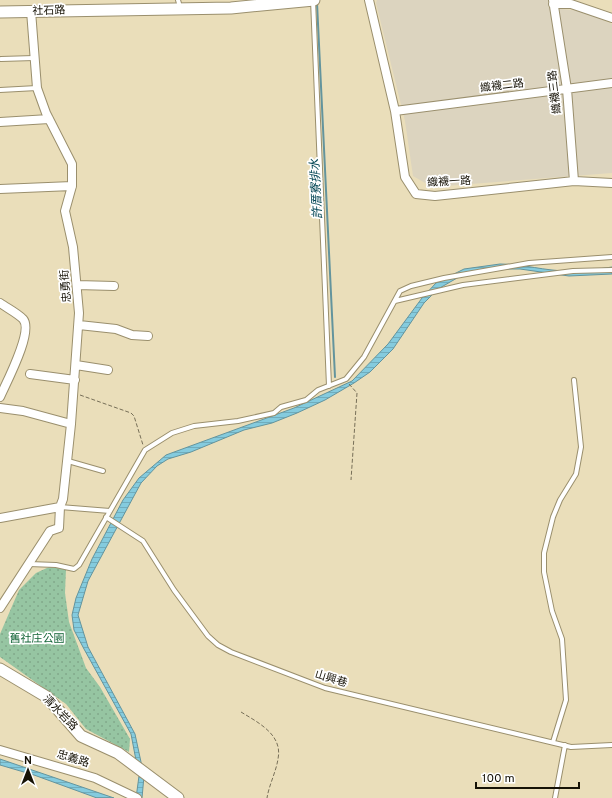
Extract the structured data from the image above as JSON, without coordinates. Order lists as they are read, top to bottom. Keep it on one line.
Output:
{"streets":{"street":["社石路","織襪二路","織襪三路","織襪一路","忠勇街","清水岩路","忠義路"],"lane":["山興巷"]},"crossings":[["社石路","忠勇街"],["織襪二路","織襪三路"],["織襪二路","織襪一路"],["織襪三路","織襪一路"]],"water":["許厝寮排水"],"parks":["舊社庄公園"],"scale_bar":"100 m","north":"top"}
